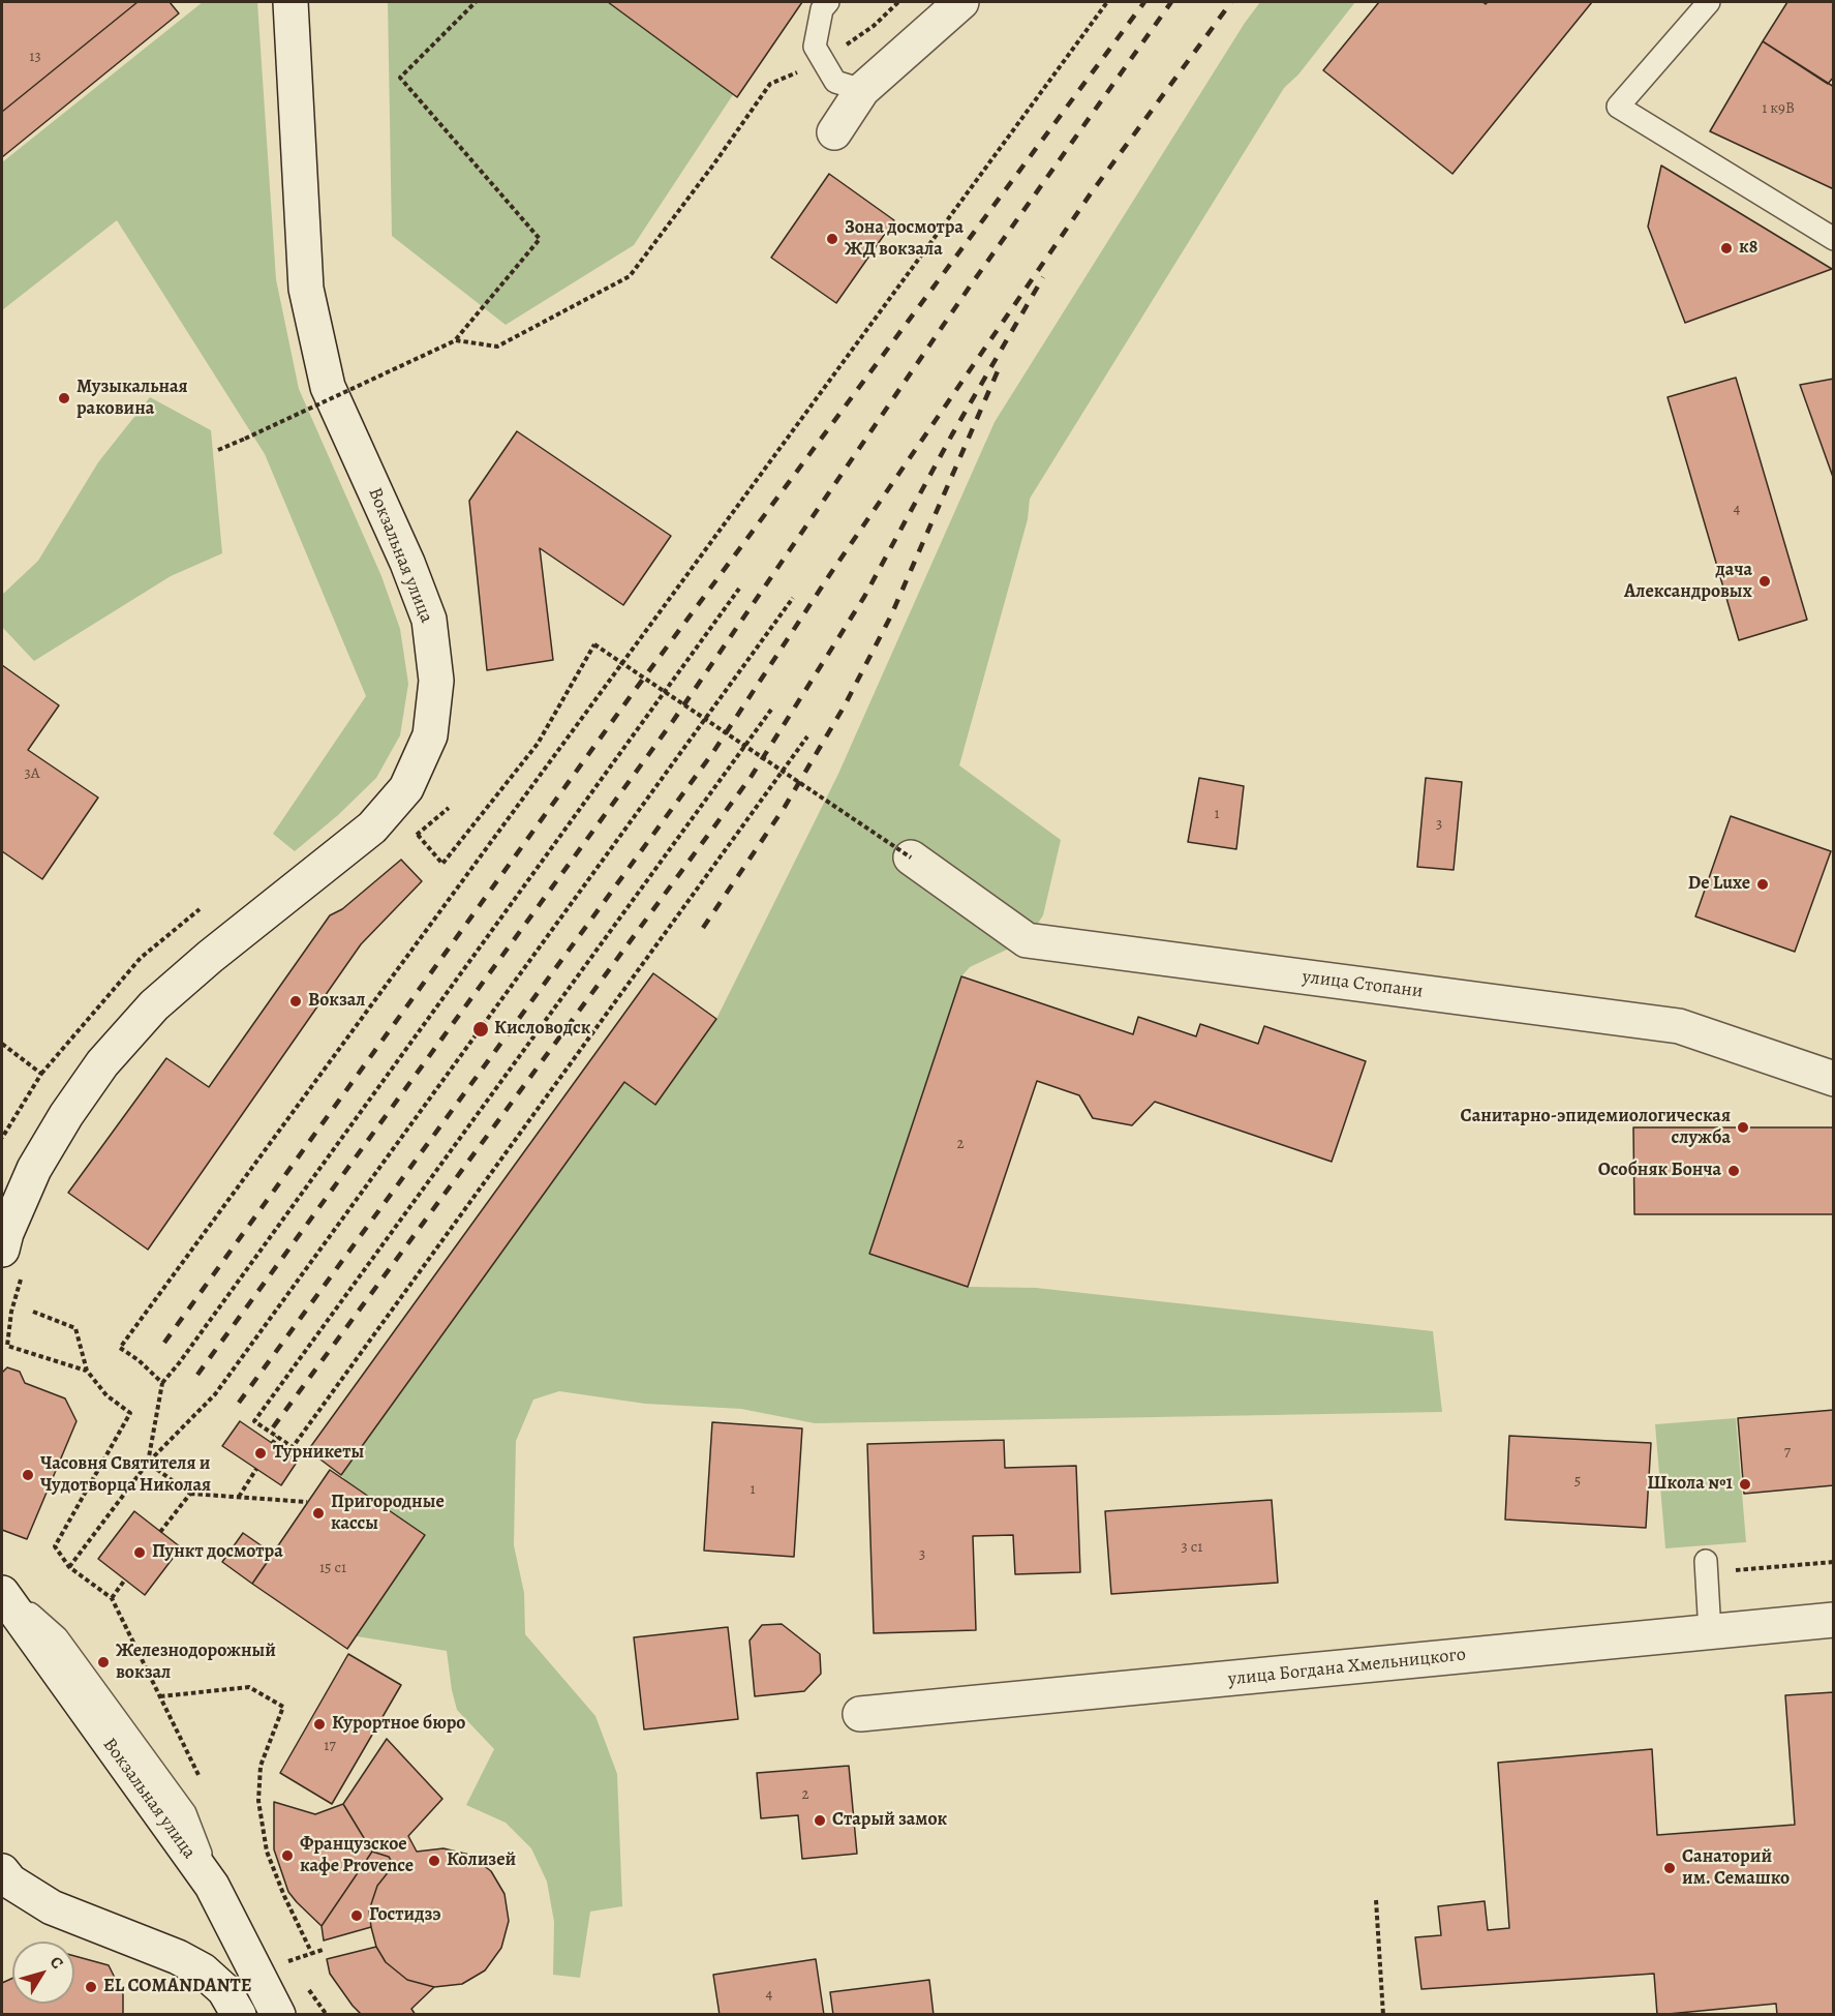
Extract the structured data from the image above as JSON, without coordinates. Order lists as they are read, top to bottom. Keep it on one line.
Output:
{"streets":{"main road":["Вокзальная улица","улица Стопани","улица Богдана Хмельницкого"]},"places":["Зона досмотра ЖД вокзала","к8","Музыкальная раковина","дача Александровых","De Luxe","Вокзал","Кисловодск","Санитарно-эпидемиологическая служба","Особняк Бонча","Турникеты","Часовня Святителя и Чудотворца Николая","Школа №1","Пригородные кассы","Пункт досмотра","Железнодорожный вокзал","Курортное бюро","Старый замок","Французское кафе Provence","Колизей","Санаторий им. Семашко","Гостидзэ","EL COMANDANTE"],"house_numbers":["13","1 к9В","4","3А","1","3","2","7","5","1","3 с1","3","15 с1","17","2","4"],"north":"top right"}
